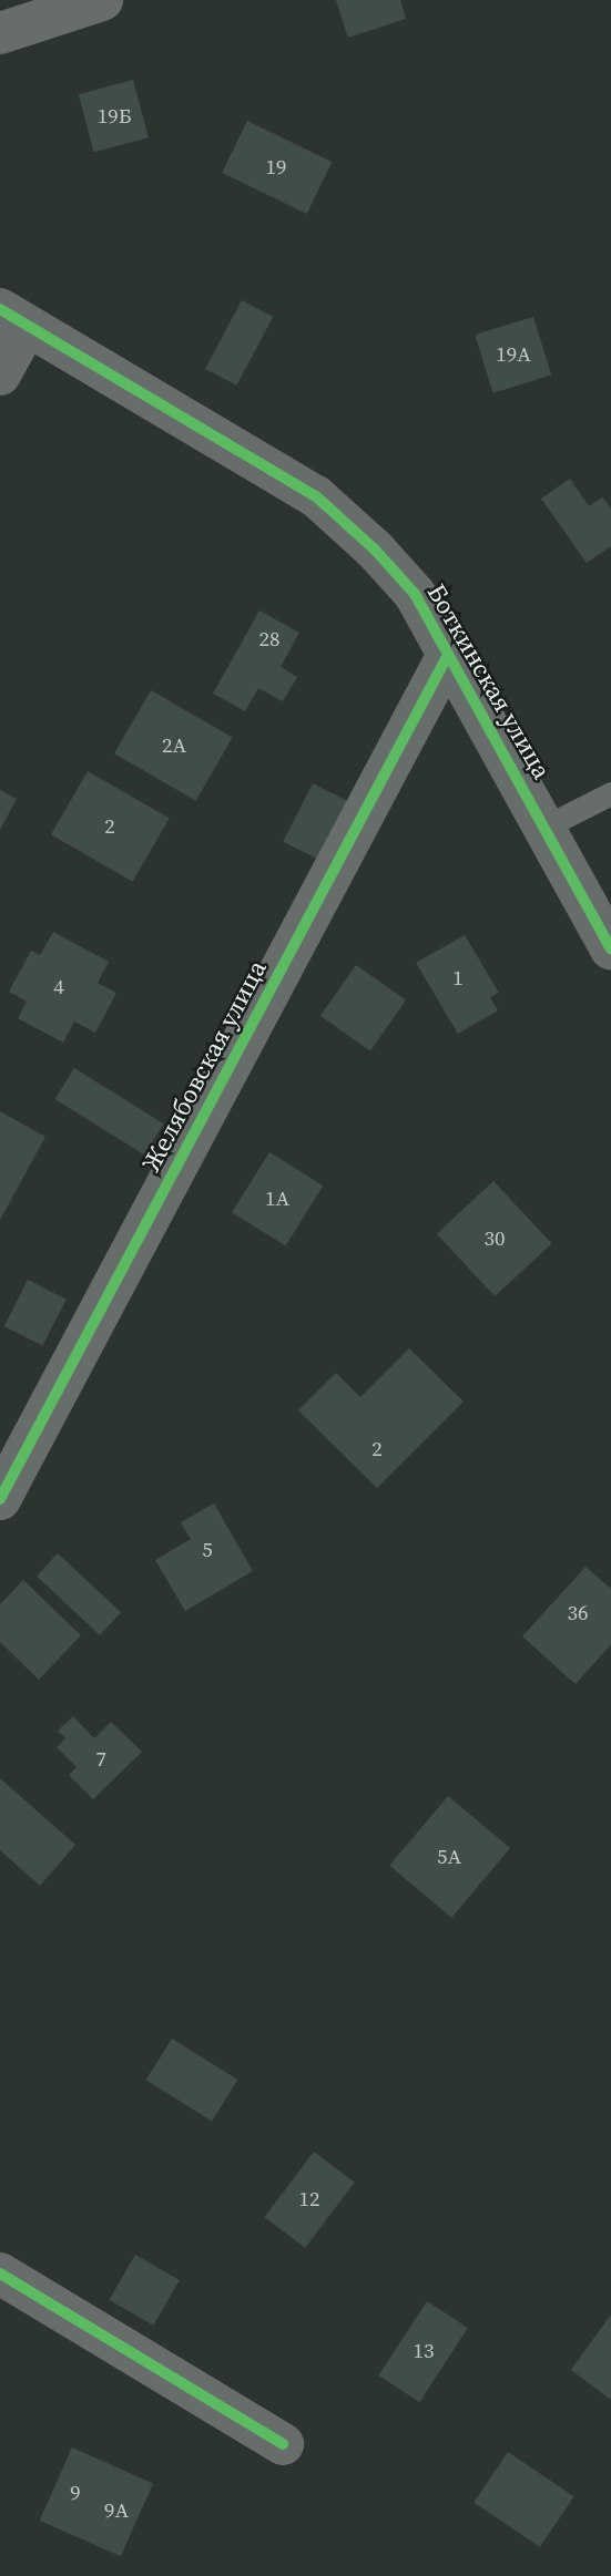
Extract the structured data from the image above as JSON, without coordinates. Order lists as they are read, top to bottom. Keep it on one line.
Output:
{"streets":{"street":["Боткинская улица","Желябовская улица"]},"crossings":[["Боткинская улица","Желябовская улица"]],"house_numbers":["19Б","19","19А","28","2А","2","1","4","1А","30","2","5","36","7","5А","12","13","9","9А"]}
